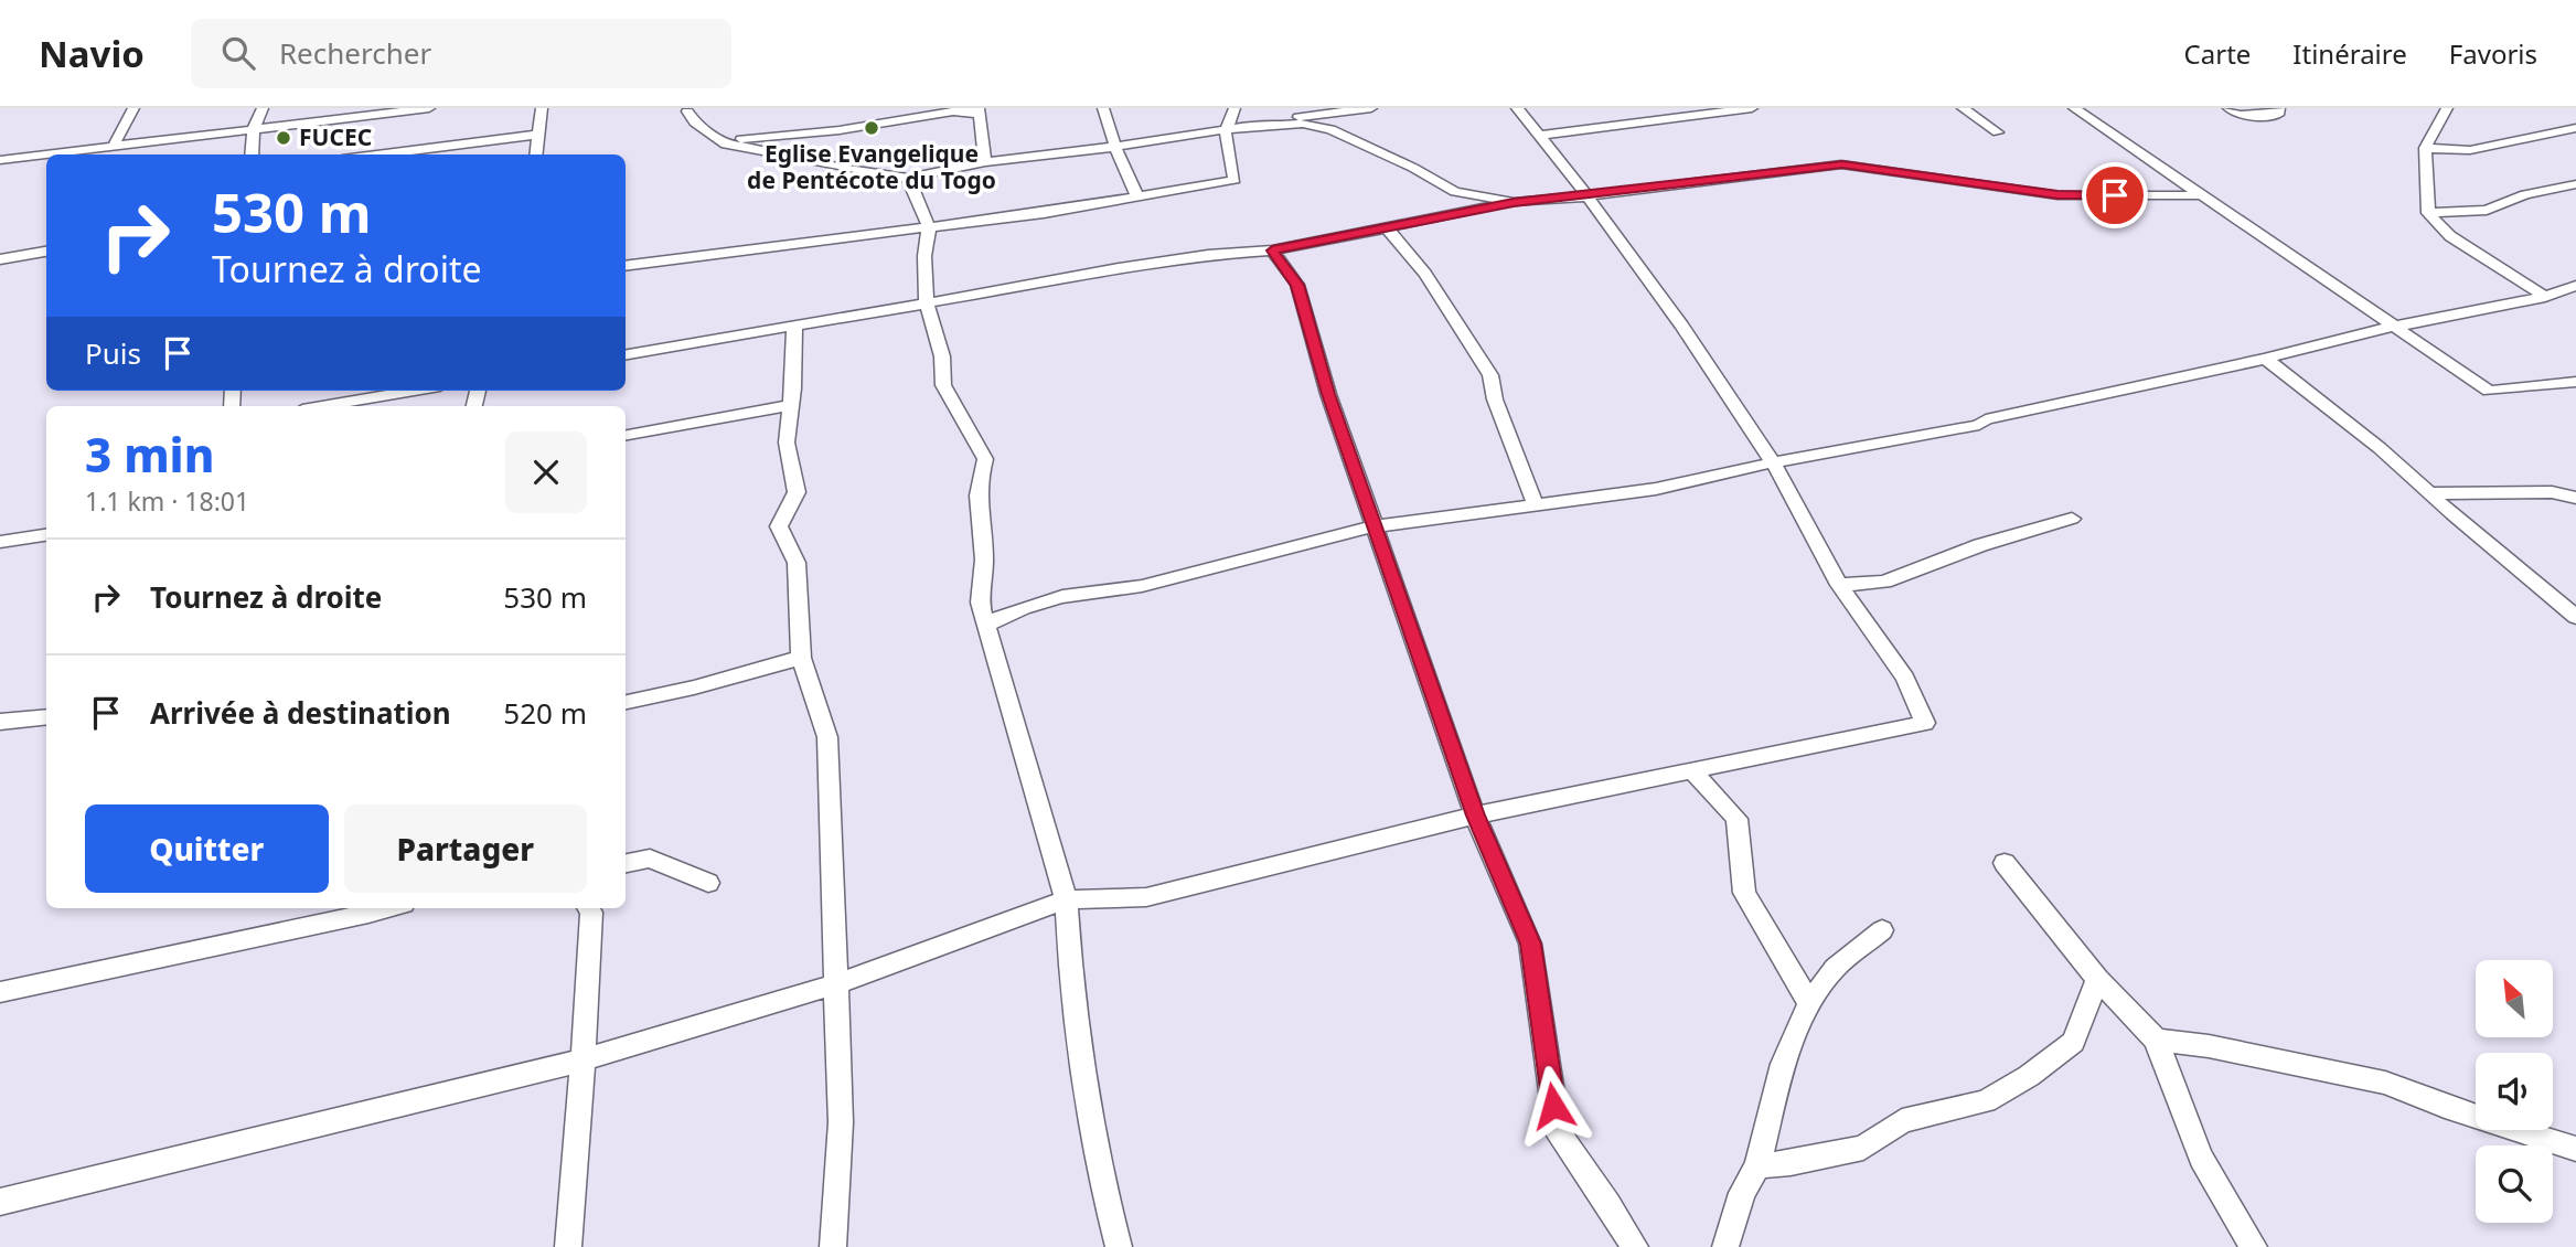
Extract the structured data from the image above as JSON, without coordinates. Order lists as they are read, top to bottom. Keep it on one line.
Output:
{"places":["Eglise Evangelique de Pentécote du Togo","FUCEC"],"north":"top left","page":{"header":"Navio","search":"Rechercher","nav":["Carte","Itinéraire","Favoris"],"turn":["530 m","Tournez à droite"],"then":"Puis","heading":["3 min","1.1 km · 18:01"],"list":[{"name":"Tournez à droite","value":"530 m"},{"name":"Arrivée à destination","value":"520 m"}],"buttons":["Quitter","Partager"]}}
